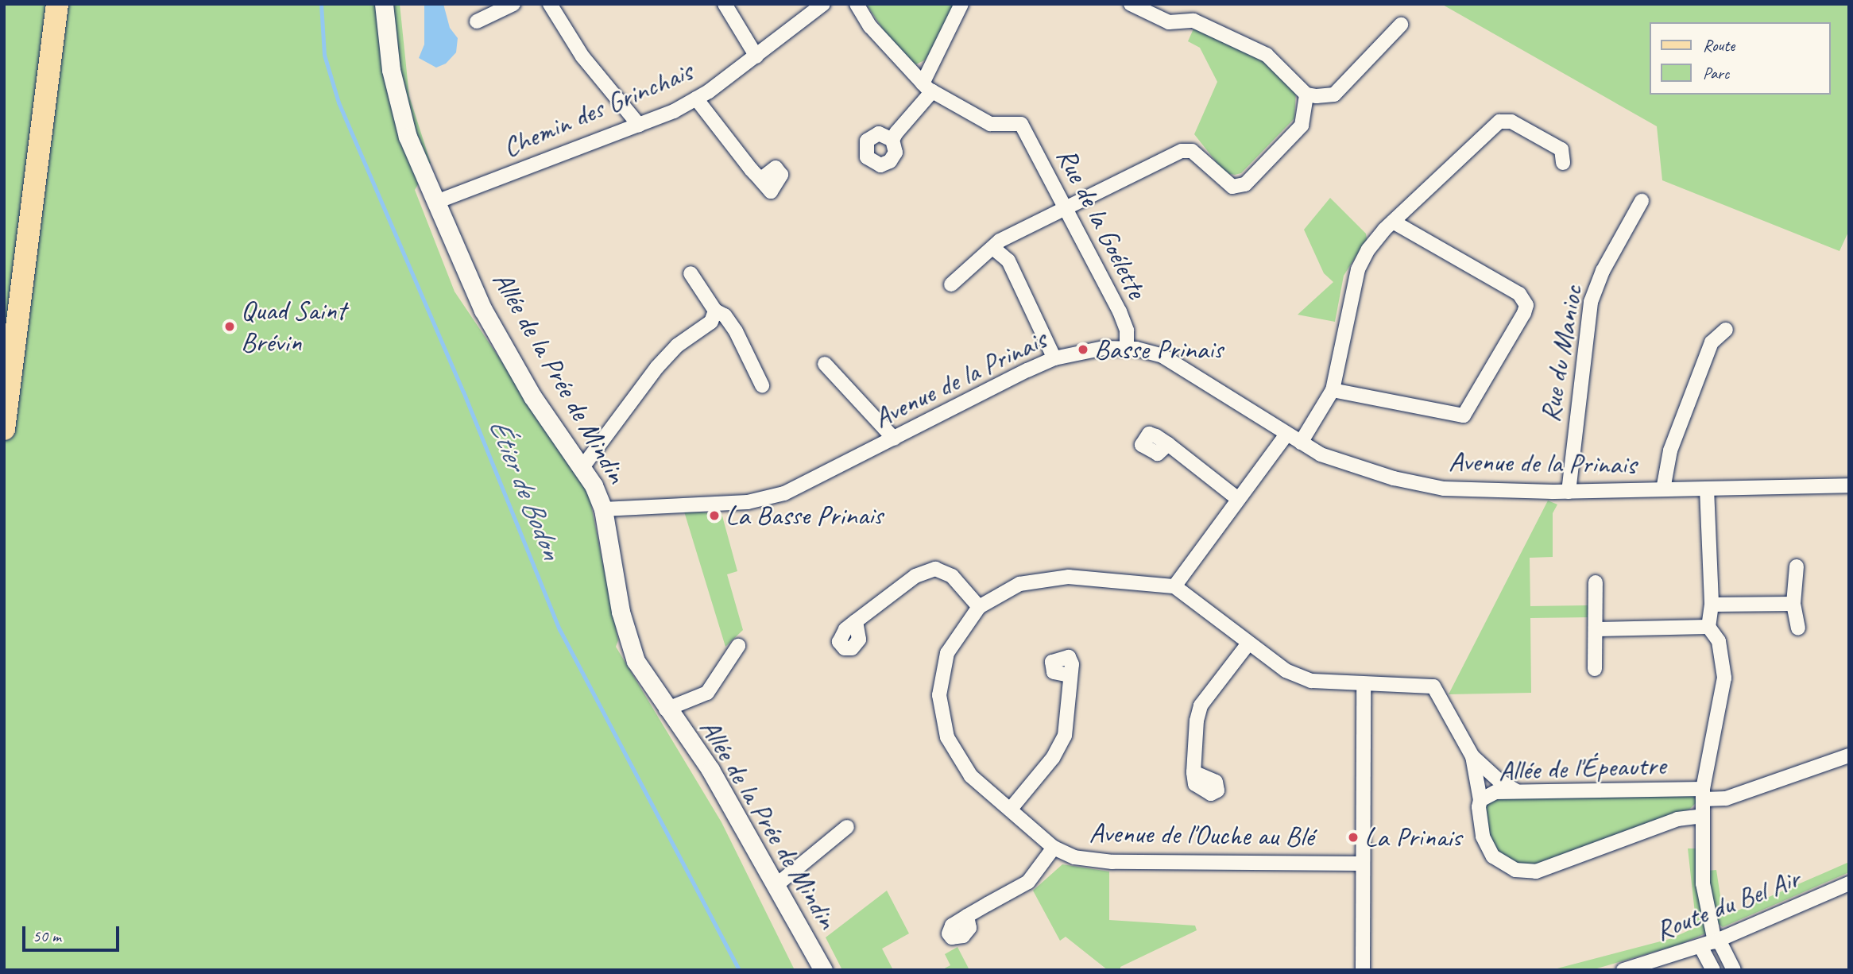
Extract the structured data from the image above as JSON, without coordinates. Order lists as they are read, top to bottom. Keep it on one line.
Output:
{"streets":{"street":["Chemin des Grinchais","Rue de la Goélette","Rue du Manioc","Allée de la Prée de Mindin","Avenue de la Prinais","Allée de l'Épeautre","Avenue de l'Ouche au Blé","Route du Bel Air"]},"crossings":[["Chemin des Grinchais","Allée de la Prée de Mindin"],["Rue de la Goélette","Avenue de la Prinais"],["Rue du Manioc","Avenue de la Prinais"],["Allée de la Prée de Mindin","Avenue de la Prinais"]],"water":["Étier de Bodon"],"places":["Quad Saint Brévin","Basse Prinais","La Basse Prinais","La Prinais"],"legend":["Route","Parc"],"scale_bar":"50 m"}
